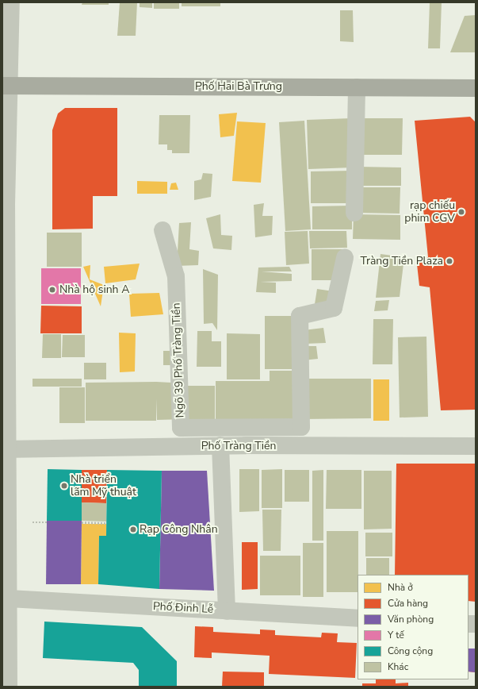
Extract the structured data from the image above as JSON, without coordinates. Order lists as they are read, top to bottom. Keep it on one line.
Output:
{"streets":{"main road":["Phố Hai Bà Trưng"],"street":["Ngõ 39 Phố Tràng Tiền","Phố Tràng Tiền","Phố Đinh Lễ"]},"places":["rạp chiếu phim CGV","Tràng Tiền Plaza","Nhà hộ sinh A","Nhà triển lãm Mỹ thuật","Rạp Công Nhân"],"legend":["Nhà ở","Cửa hàng","Văn phòng","Y tế","Công cộng","Khác"]}
